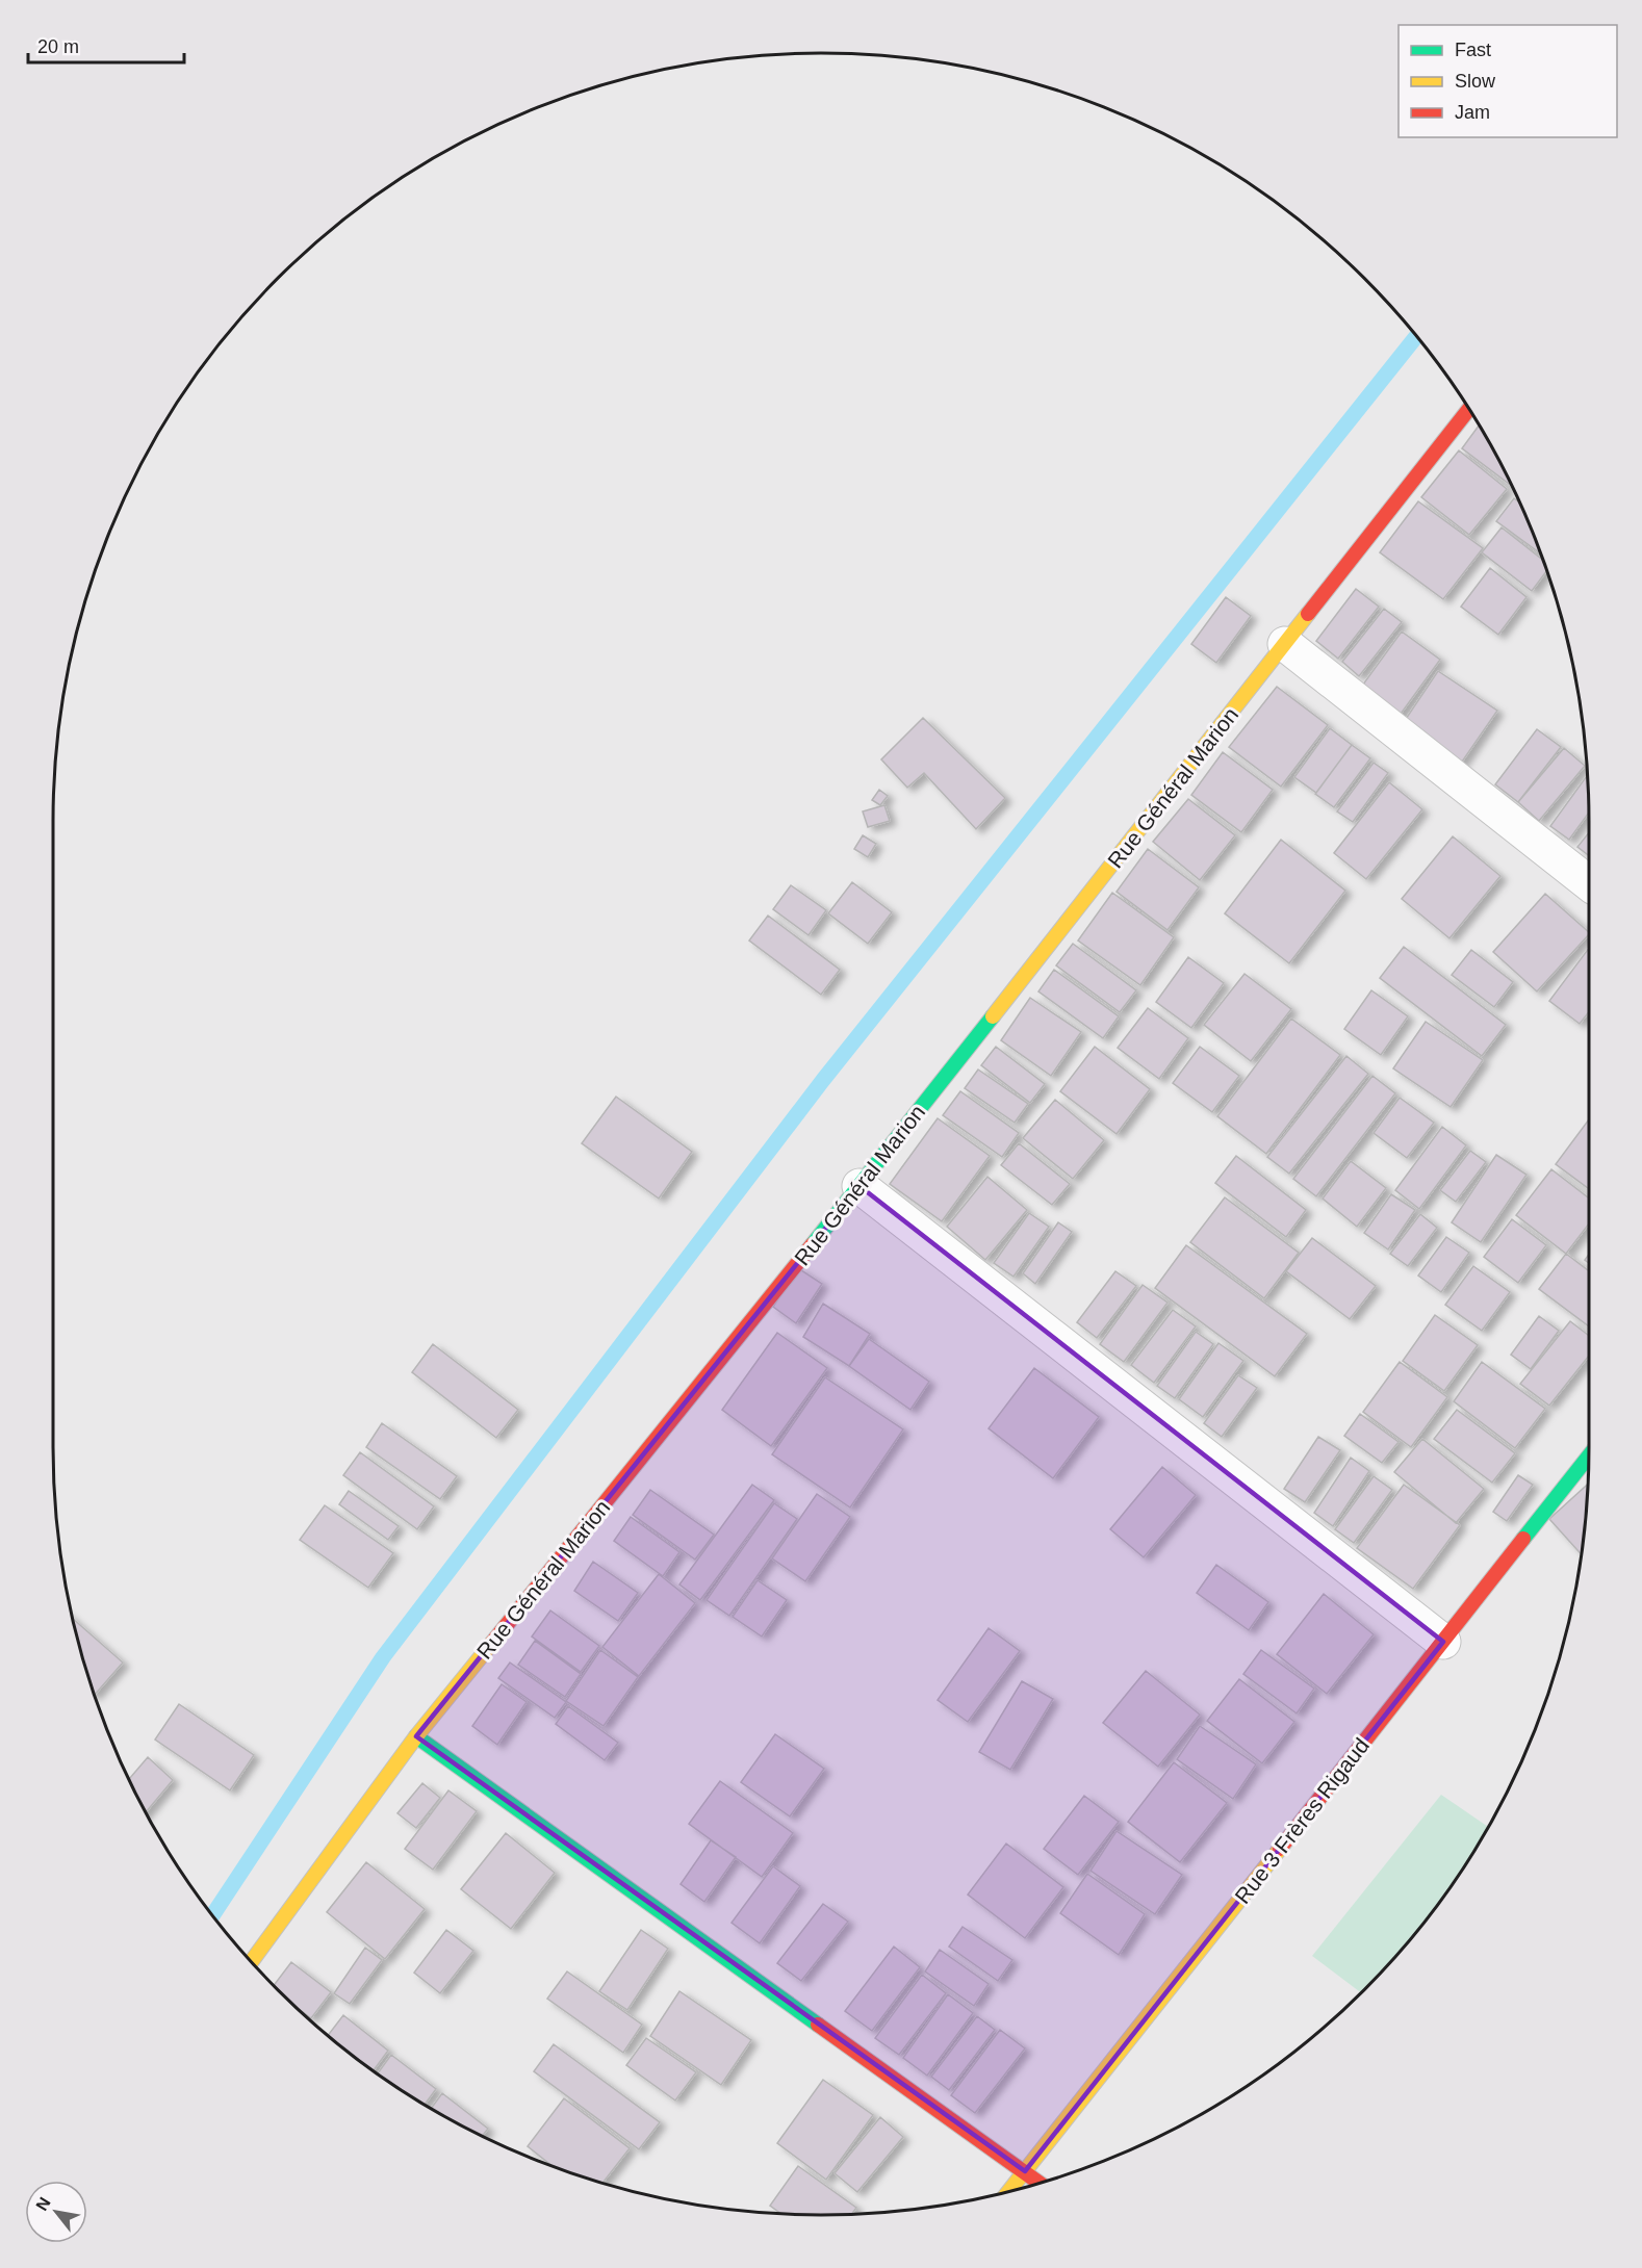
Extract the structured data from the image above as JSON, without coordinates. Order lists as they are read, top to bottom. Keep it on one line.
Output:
{"streets":{"street":["Rue Général Marion","Rue 3 Frères Rigaud"]},"legend":["Fast","Slow","Jam"],"scale_bar":"20 m","north":"top left"}
